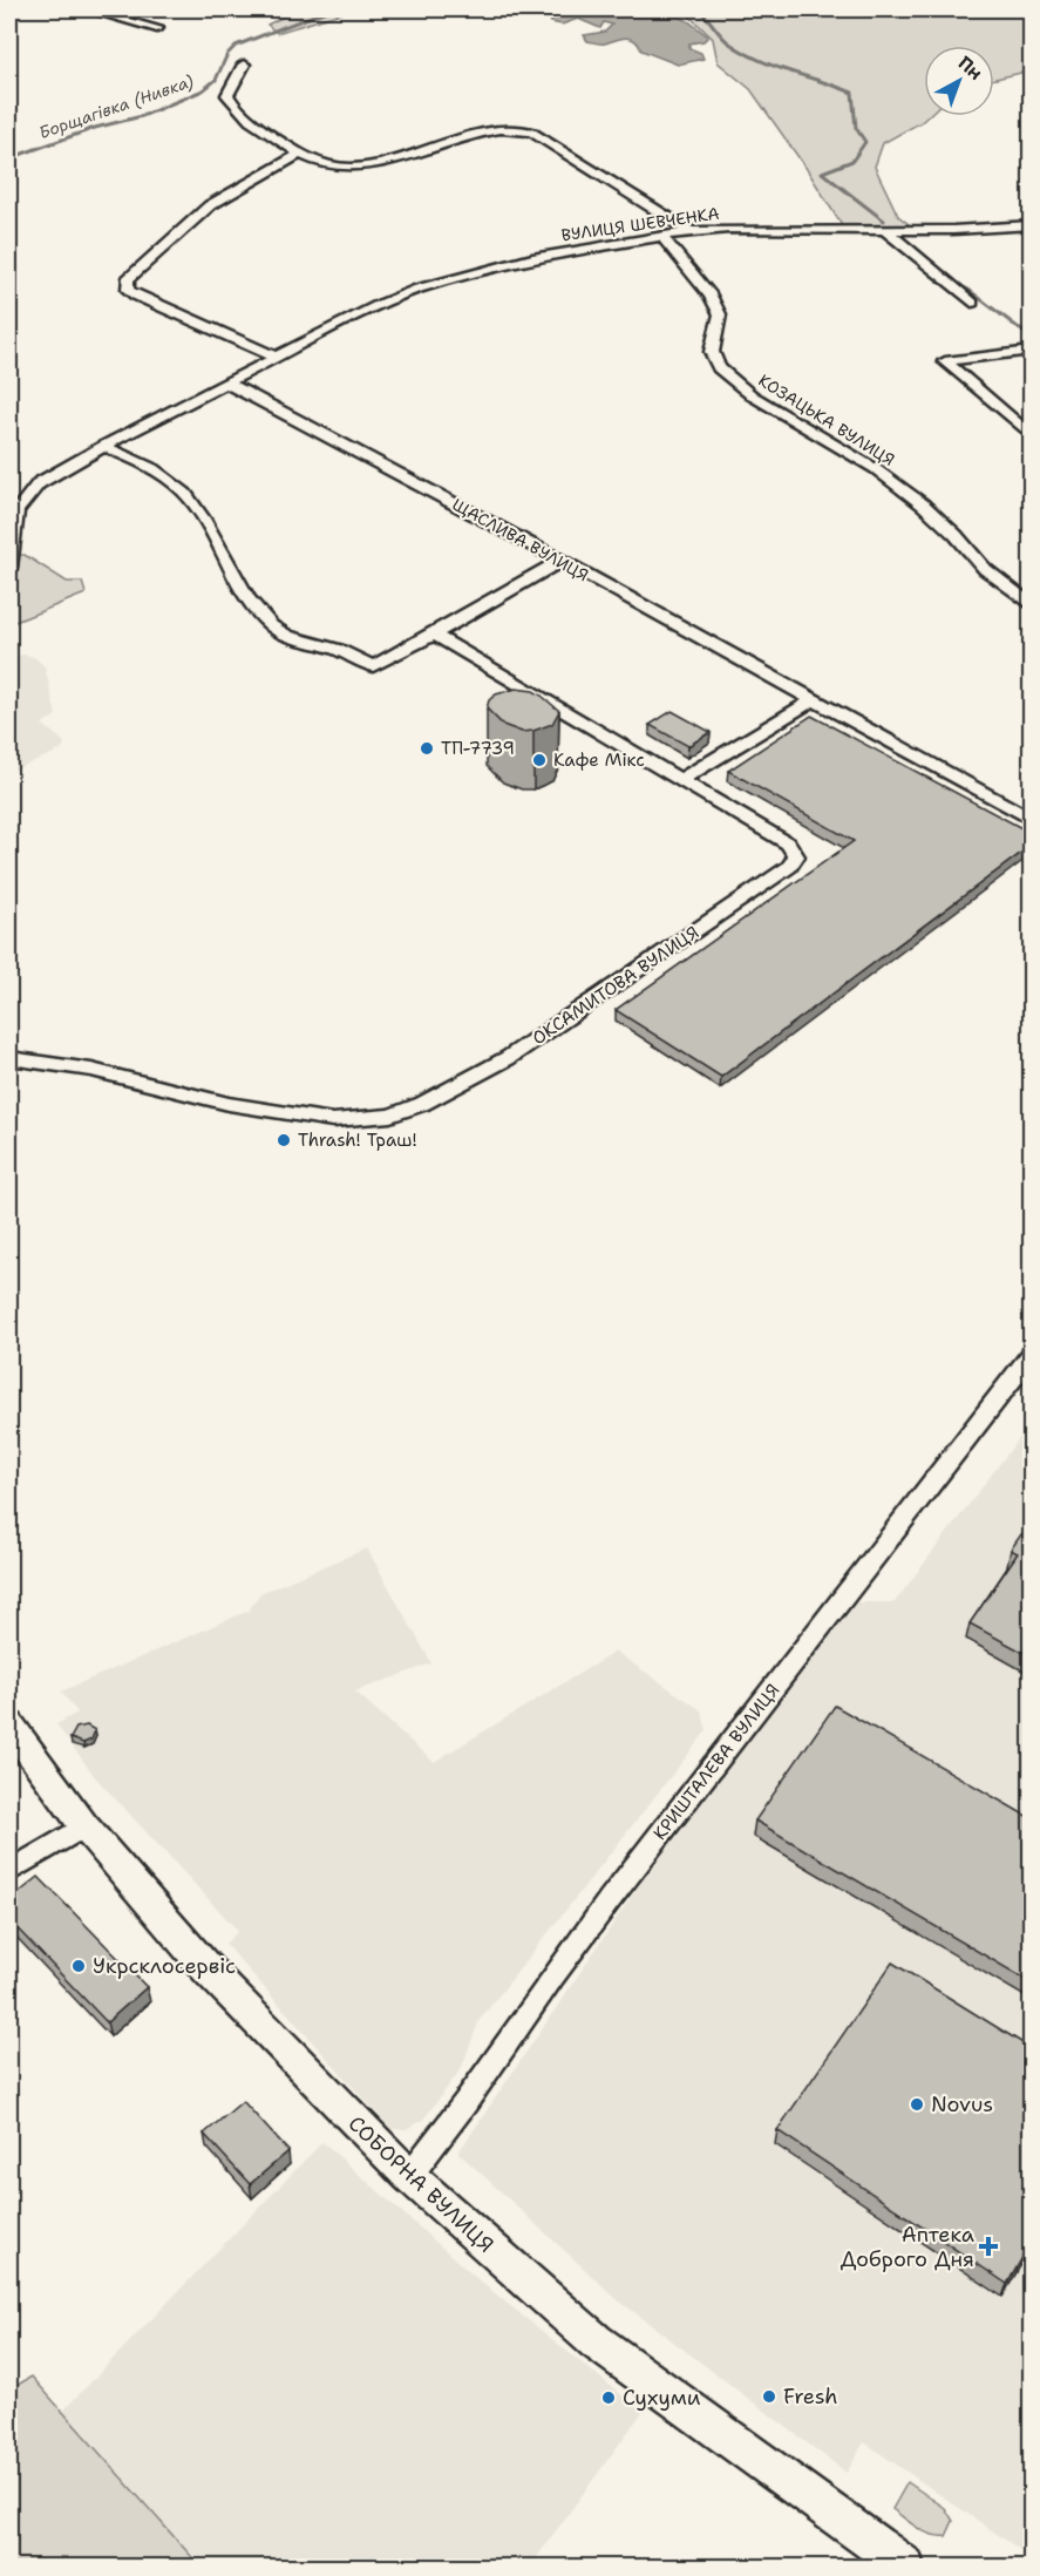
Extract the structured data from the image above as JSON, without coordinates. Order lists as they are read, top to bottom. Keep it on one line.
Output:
{"streets":{"main road":["СОБОРНА ВУЛИЦЯ"],"street":["ВУЛИЦЯ ШЕВЧЕНКА","КОЗАЦЬКА ВУЛИЦЯ","ЩАСЛИВА ВУЛИЦЯ","ОКСАМИТОВА ВУЛИЦЯ","КРИШТАЛЕВА ВУЛИЦЯ"]},"crossings":[["ВУЛИЦЯ ШЕВЧЕНКА","КОЗАЦЬКА ВУЛИЦЯ"],["ВУЛИЦЯ ШЕВЧЕНКА","ЩАСЛИВА ВУЛИЦЯ"],["КРИШТАЛЕВА ВУЛИЦЯ","СОБОРНА ВУЛИЦЯ"]],"water":["Борщагівка (Нивка)"],"places":{"other":["ТП-7739","Кафе Мікс","Thrash! Траш!","Укрсклосервіс","Novus","Fresh","Сухуми"],"health":["Аптека Доброго Дня"]},"north":"top right"}
